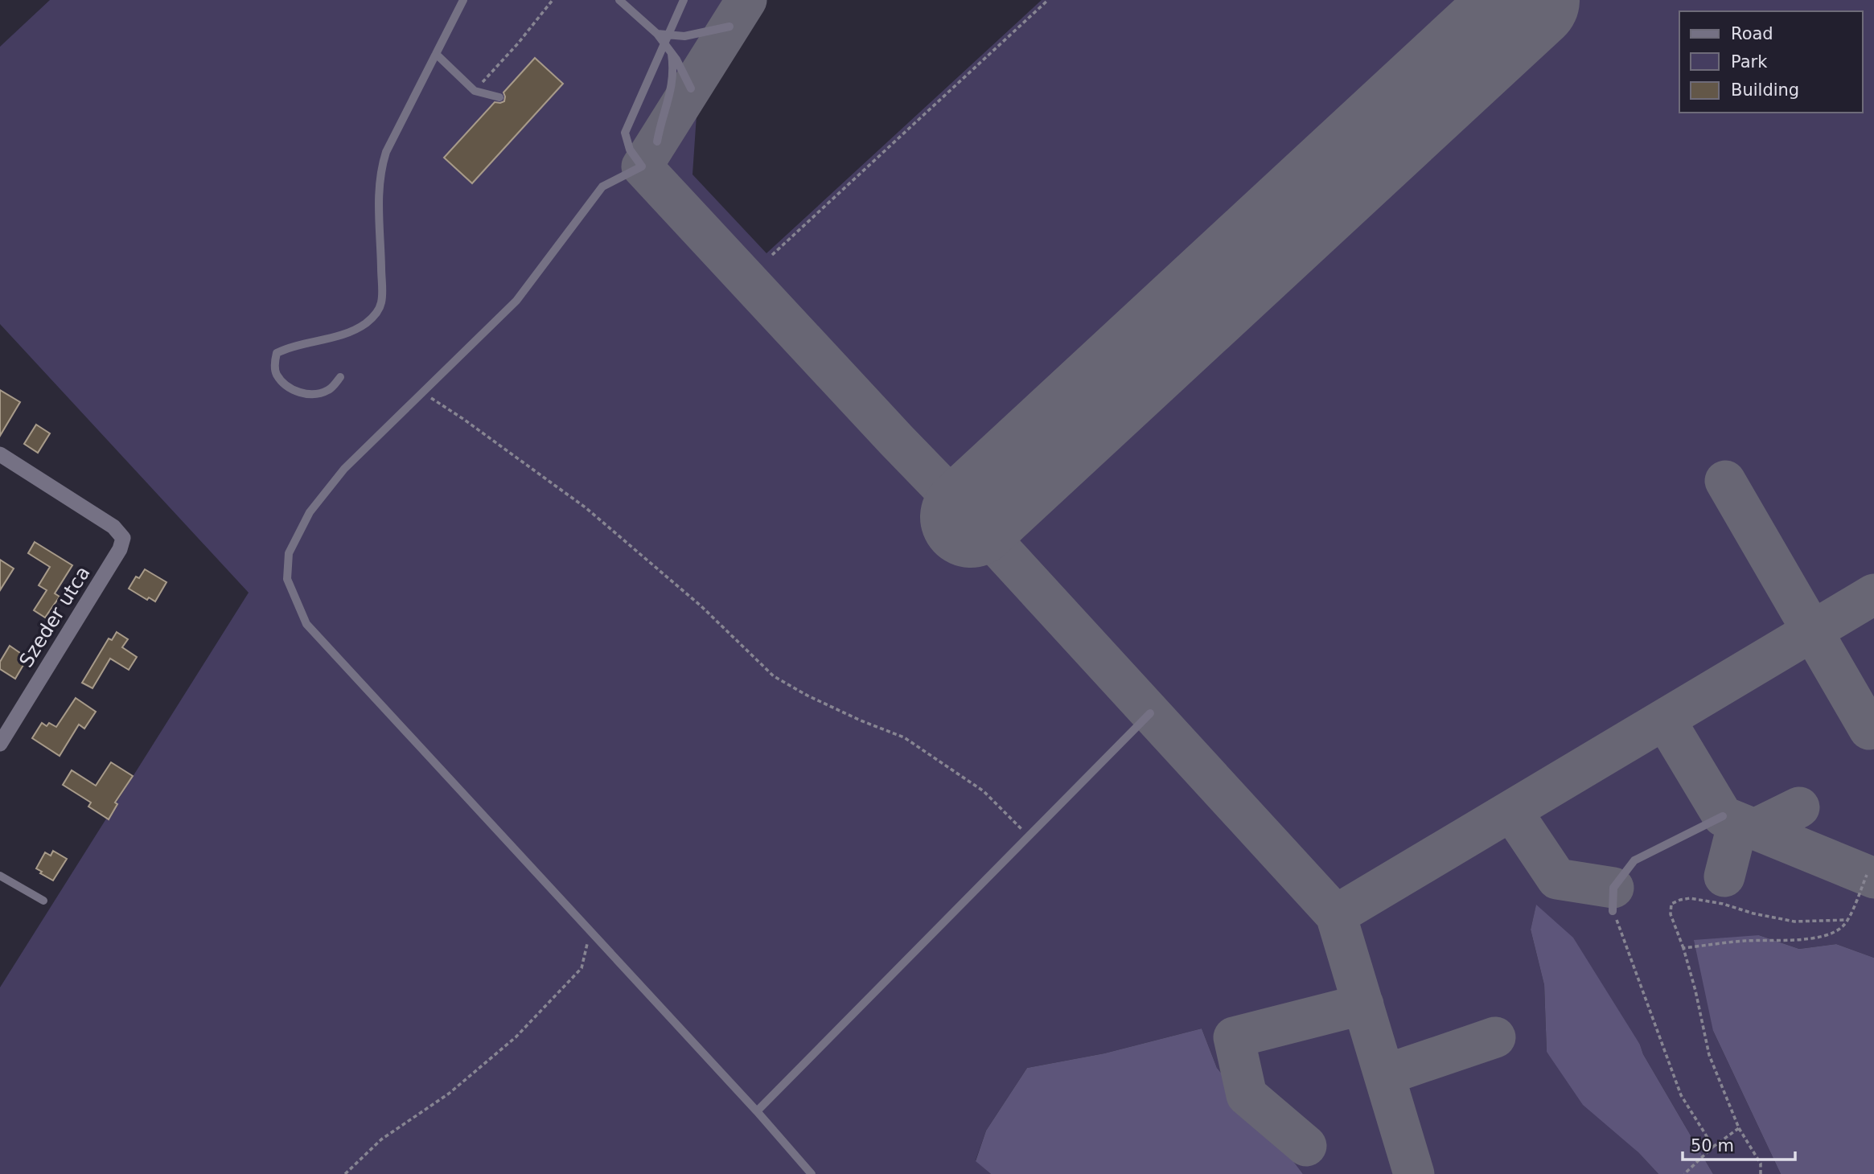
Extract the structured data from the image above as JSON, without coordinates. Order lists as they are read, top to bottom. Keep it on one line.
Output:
{"streets":{"street":["Szeder utca"]},"legend":["Road","Park","Building"],"scale_bar":"50 m"}
